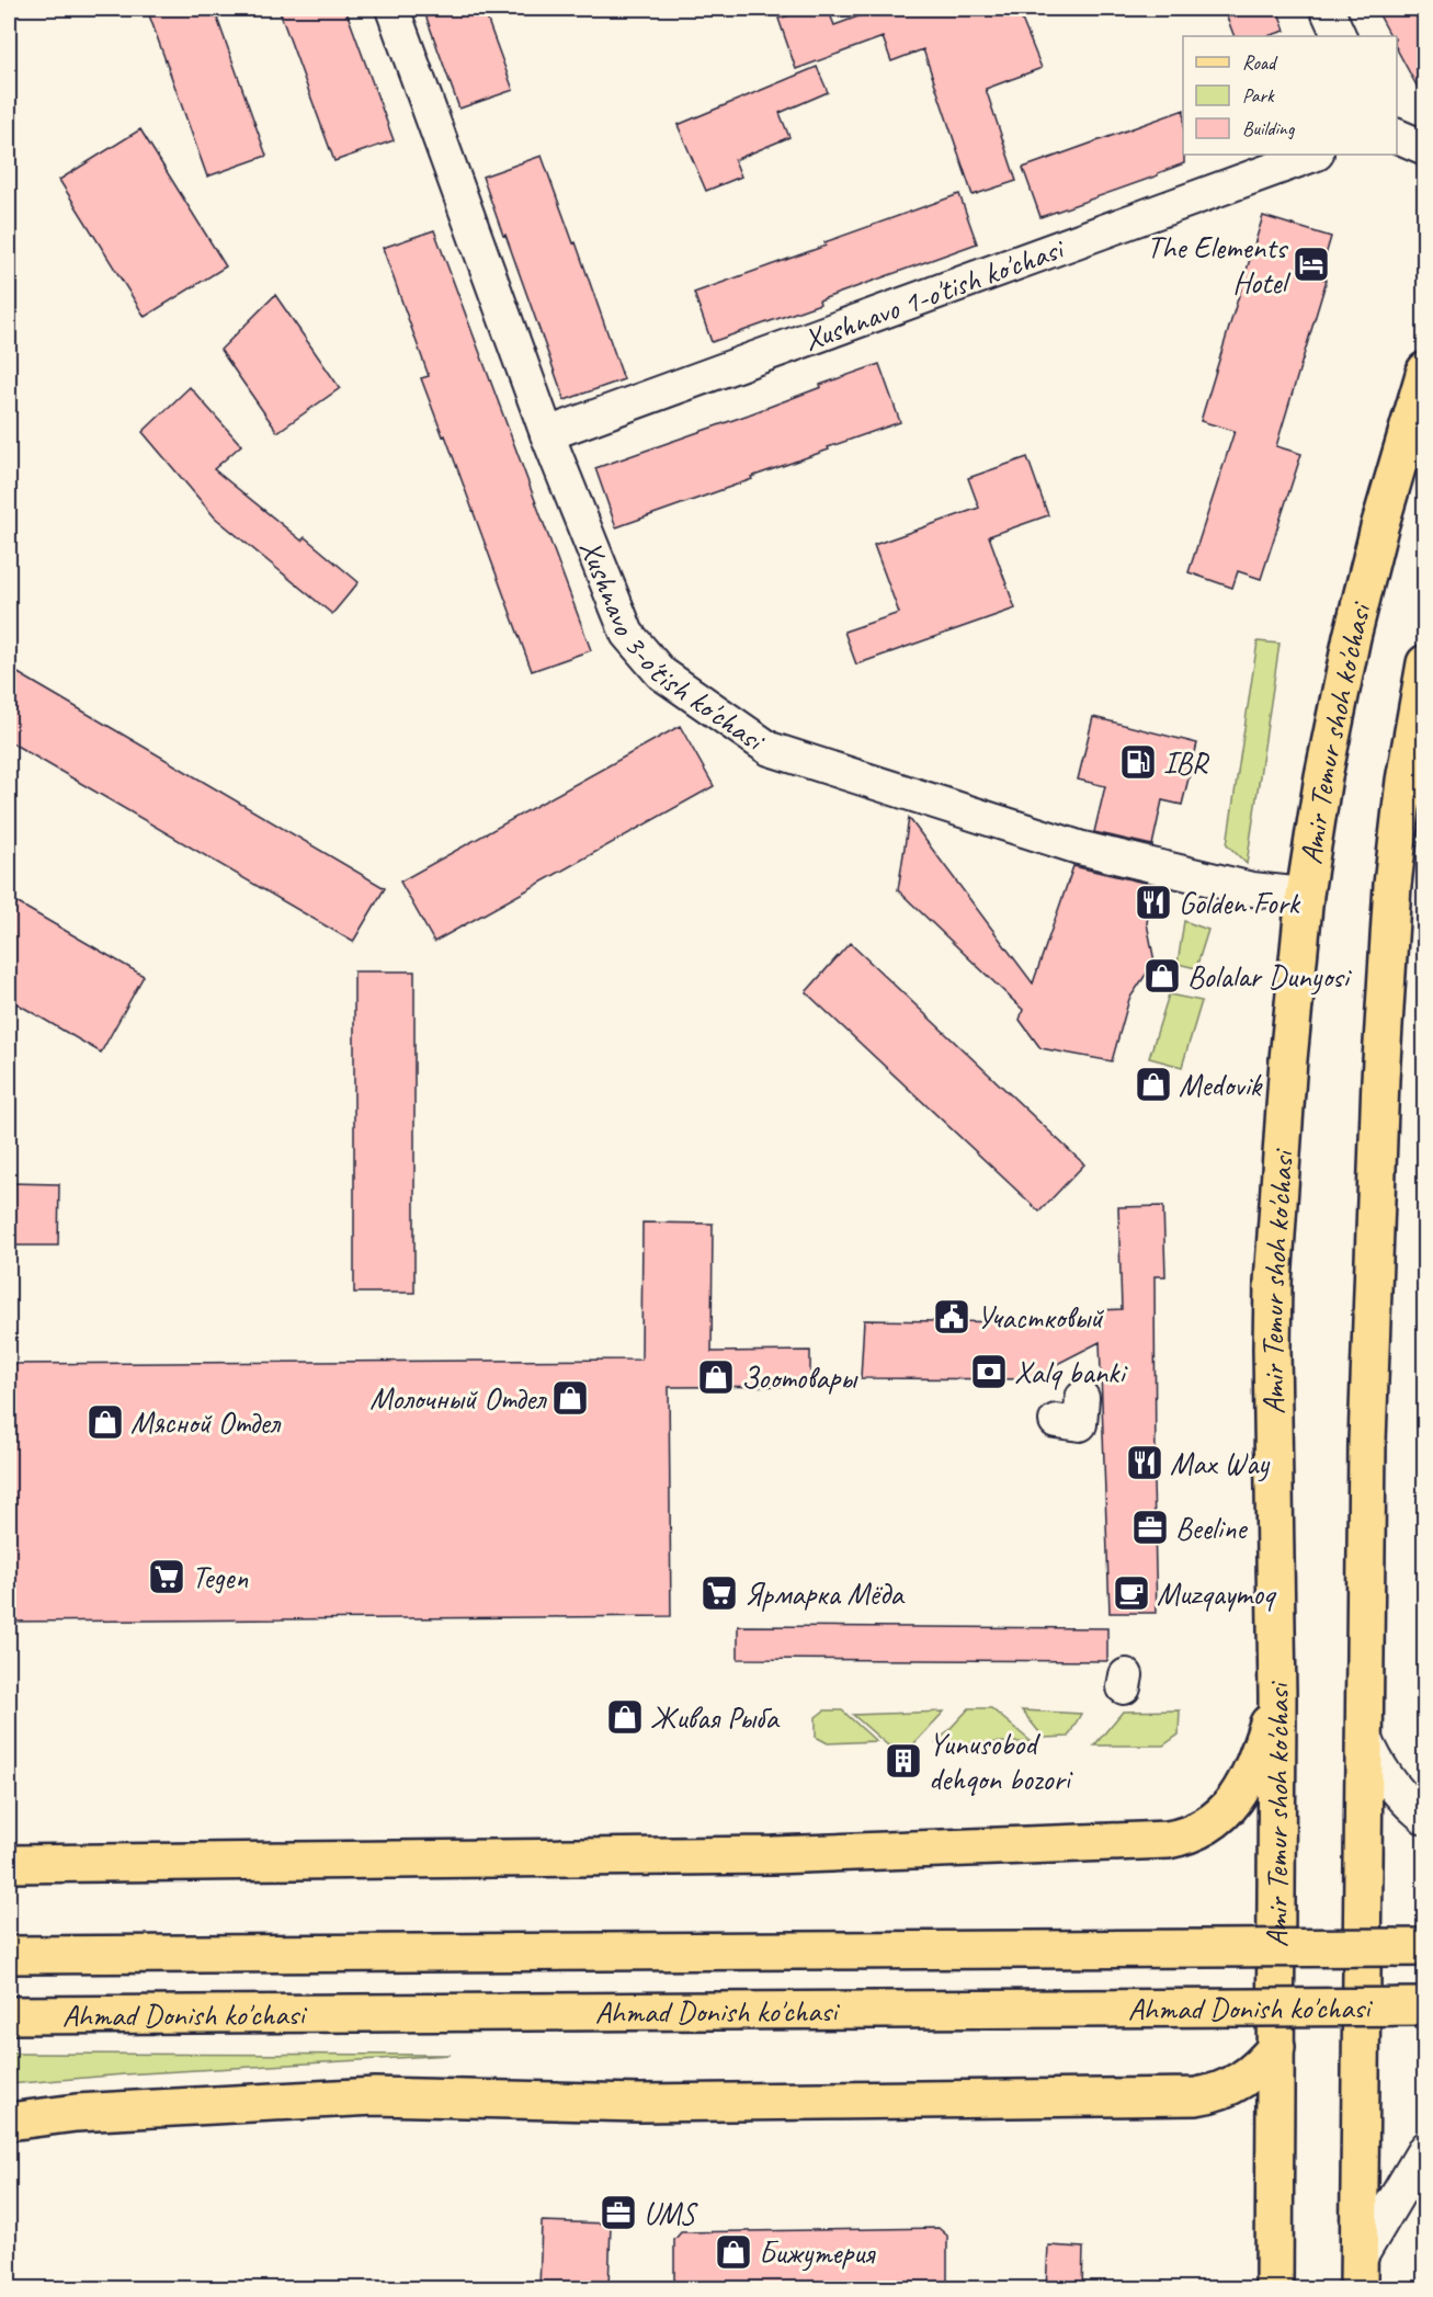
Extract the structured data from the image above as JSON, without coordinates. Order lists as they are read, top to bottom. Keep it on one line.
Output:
{"streets":{"main road":["Amir Temur shoh ko'chasi","Ahmad Donish ko'chasi"],"street":["Xushnavo 1-o'tish ko'chasi","Xushnavo 3-o'tish ko'chasi"]},"crossings":[["Xushnavo 1-o'tish ko'chasi","Xushnavo 3-o'tish ko'chasi"],["Xushnavo 3-o'tish ko'chasi","Amir Temur shoh ko'chasi"]],"places":{"hotel":["The Elements Hotel"],"fuel station":["IBR"],"restaurant":["Golden Fork","Max Way"],"shop":["Bolalar Dunyosi","Medovik","Зоотовары","Молочный Отдел","Мясной Отдел","Живая Рыба","Бижутерия"],"public building":["Участковый"],"bank":["Xalq banki"],"office":["Beeline","UMS"],"supermarket":["Tegen","Ярмарка Мёда"],"cafe":["Muzqaymoq"],"building":["Yunusobod dehqon bozori"]},"legend":["Road","Park","Building"]}
